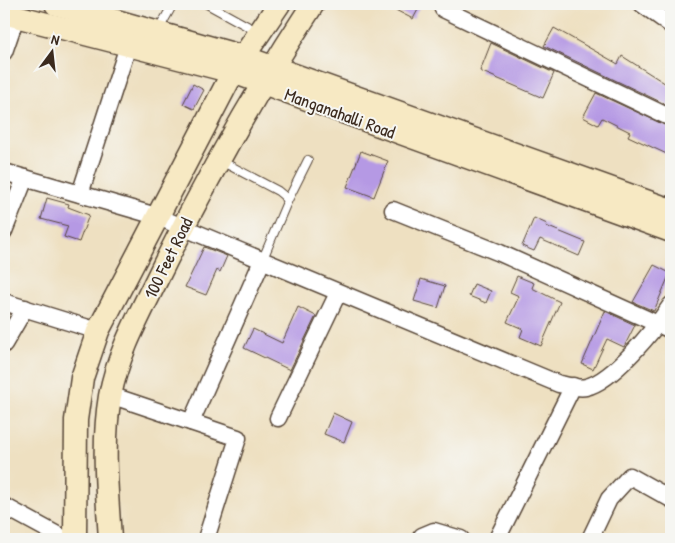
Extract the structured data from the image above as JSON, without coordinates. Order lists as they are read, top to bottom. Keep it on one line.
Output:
{"streets":{"main road":["Manganahalli Road","100 Feet Road"]},"crossings":[["Manganahalli Road","100 Feet Road"]],"north":"top"}
